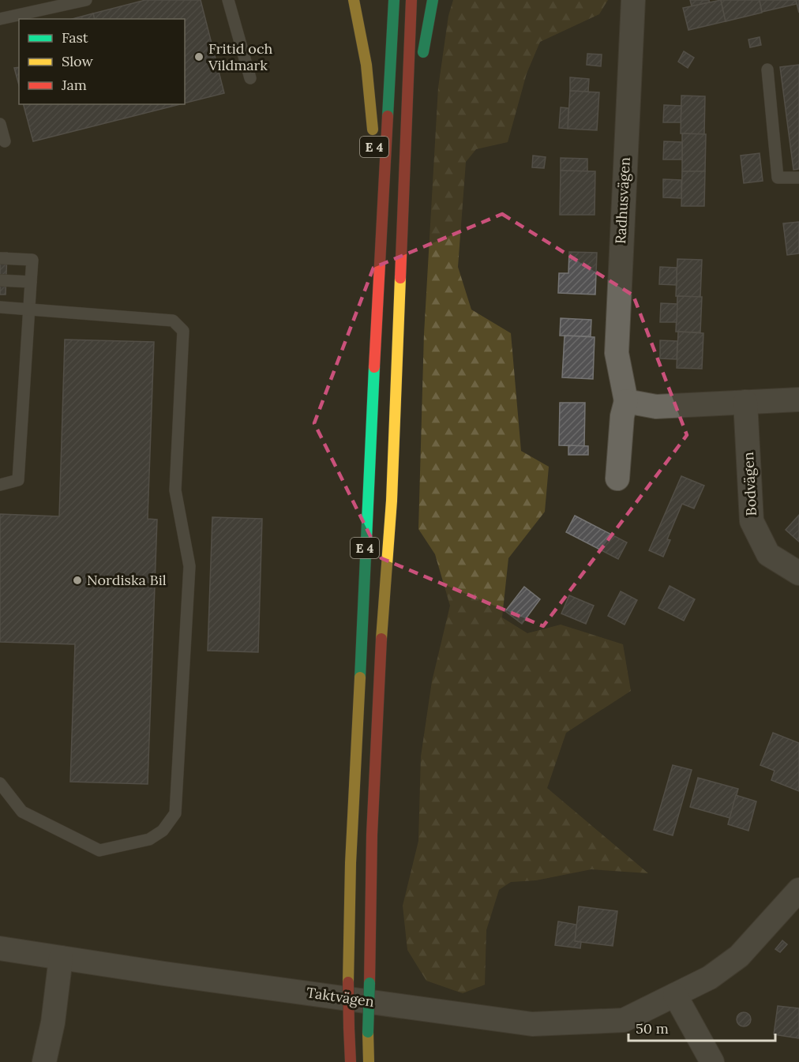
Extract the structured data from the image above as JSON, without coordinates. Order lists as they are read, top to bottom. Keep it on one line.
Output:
{"streets":{"highway":["E 4"],"street":["Radhusvägen","Bodvägen","Taktvägen"]},"places":["Fritid och Vildmark","Nordiska Bil"],"legend":["Fast","Slow","Jam"],"scale_bar":"50 m"}
